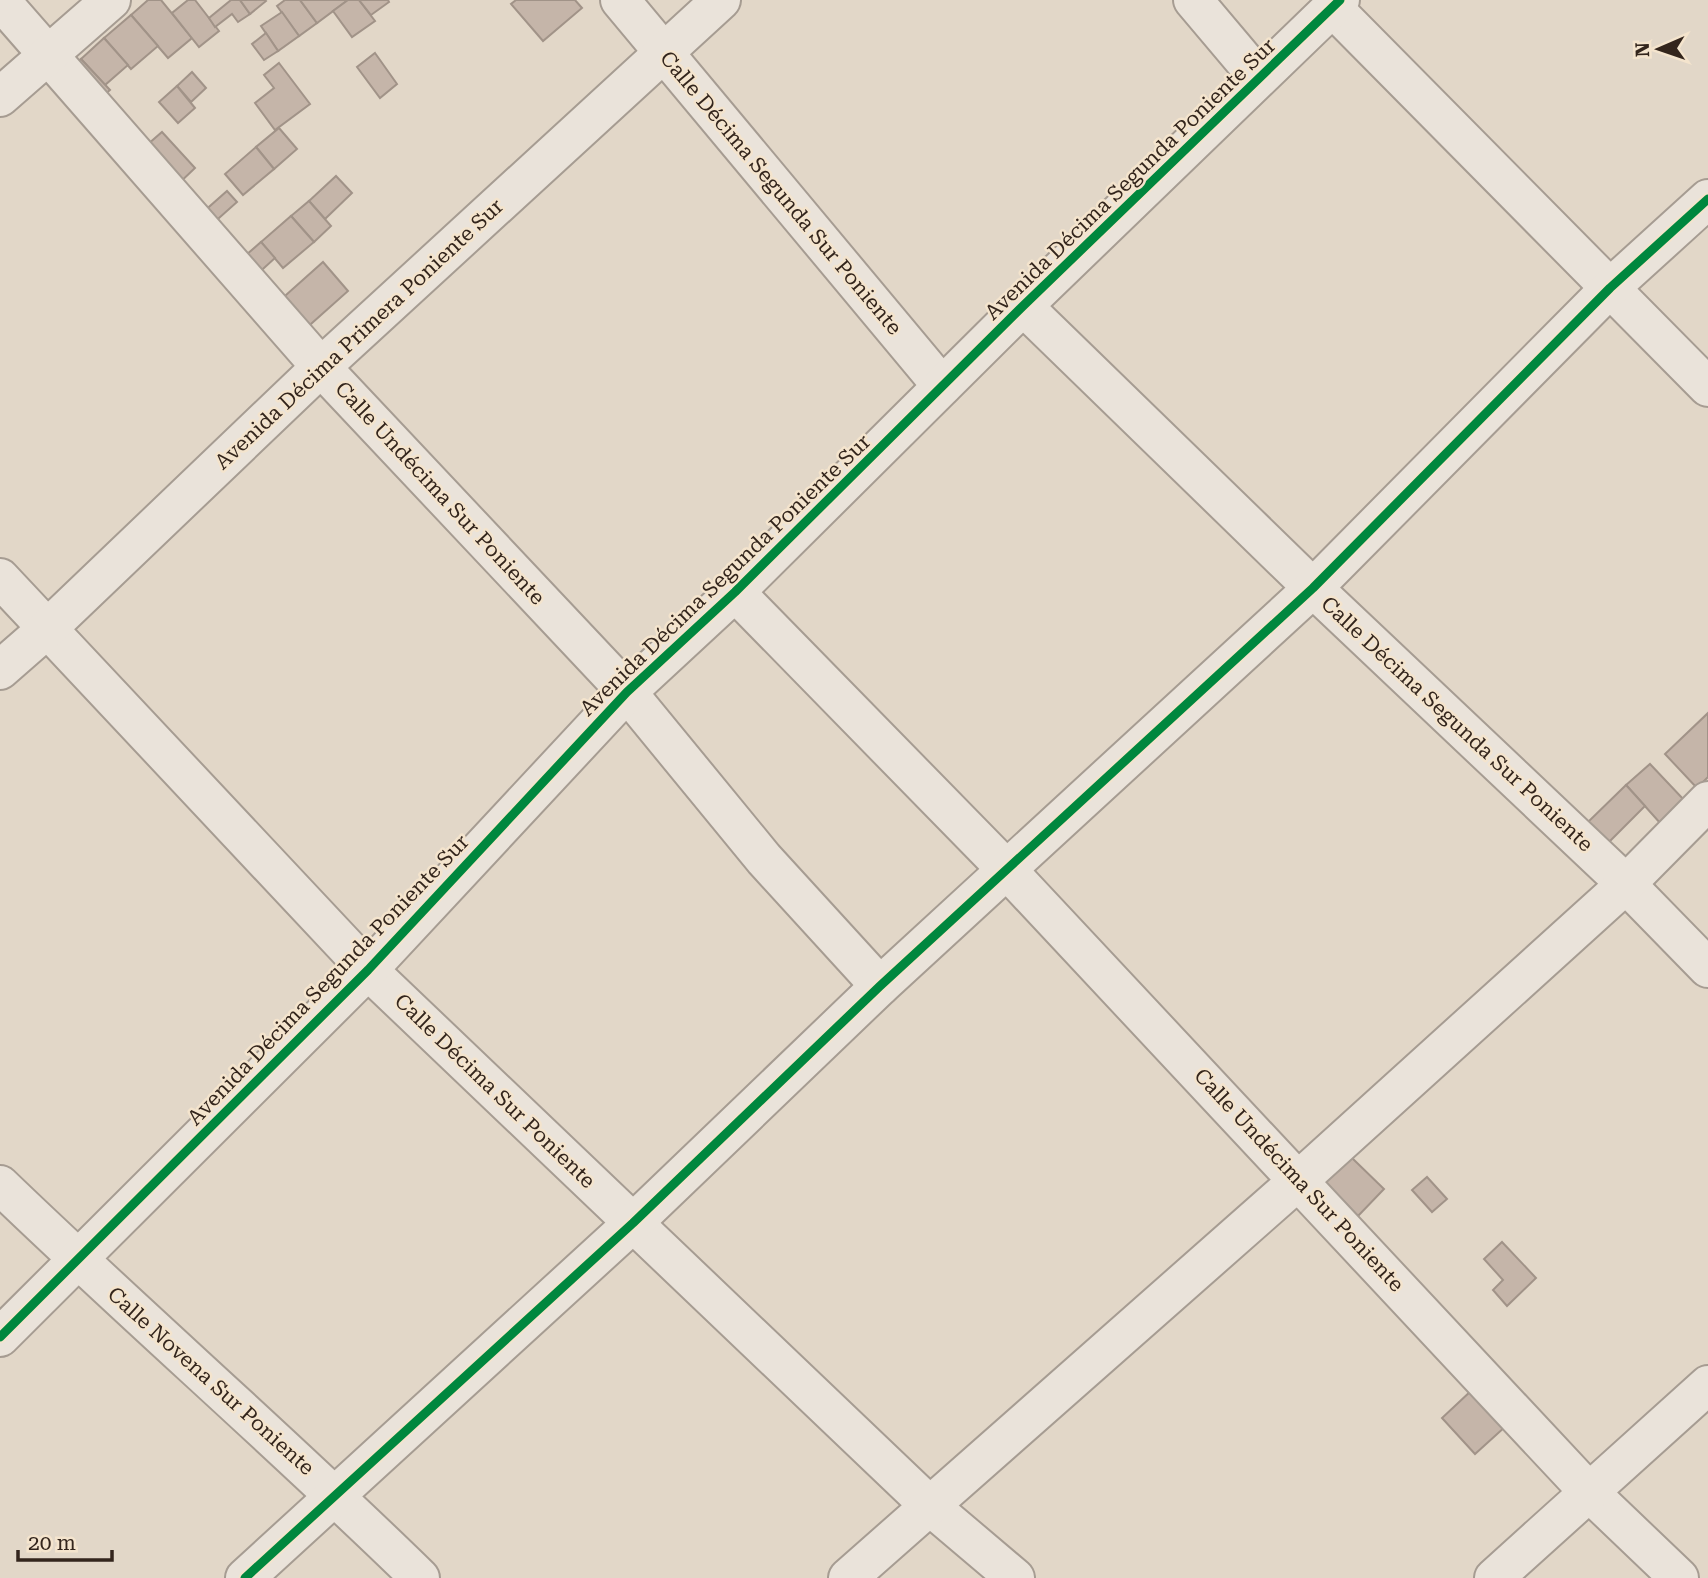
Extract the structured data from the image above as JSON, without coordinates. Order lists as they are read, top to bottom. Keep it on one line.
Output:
{"streets":{"street":["Avenida Décima Segunda Poniente Sur","Calle Décima Segunda Sur Poniente","Avenida Décima Primera Poniente Sur","Calle Undécima Sur Poniente","Calle Décima Sur Poniente","Calle Novena Sur Poniente"]},"crossings":[["Avenida Décima Segunda Poniente Sur","Calle Décima Segunda Sur Poniente"],["Avenida Décima Segunda Poniente Sur","Calle Undécima Sur Poniente"],["Avenida Décima Segunda Poniente Sur","Calle Décima Sur Poniente"],["Avenida Décima Segunda Poniente Sur","Calle Novena Sur Poniente"],["Calle Décima Segunda Sur Poniente","Avenida Décima Primera Poniente Sur"],["Avenida Décima Primera Poniente Sur","Calle Undécima Sur Poniente"],["Avenida Décima Primera Poniente Sur","Calle Décima Sur Poniente"]],"scale_bar":"20 m","north":"left"}
